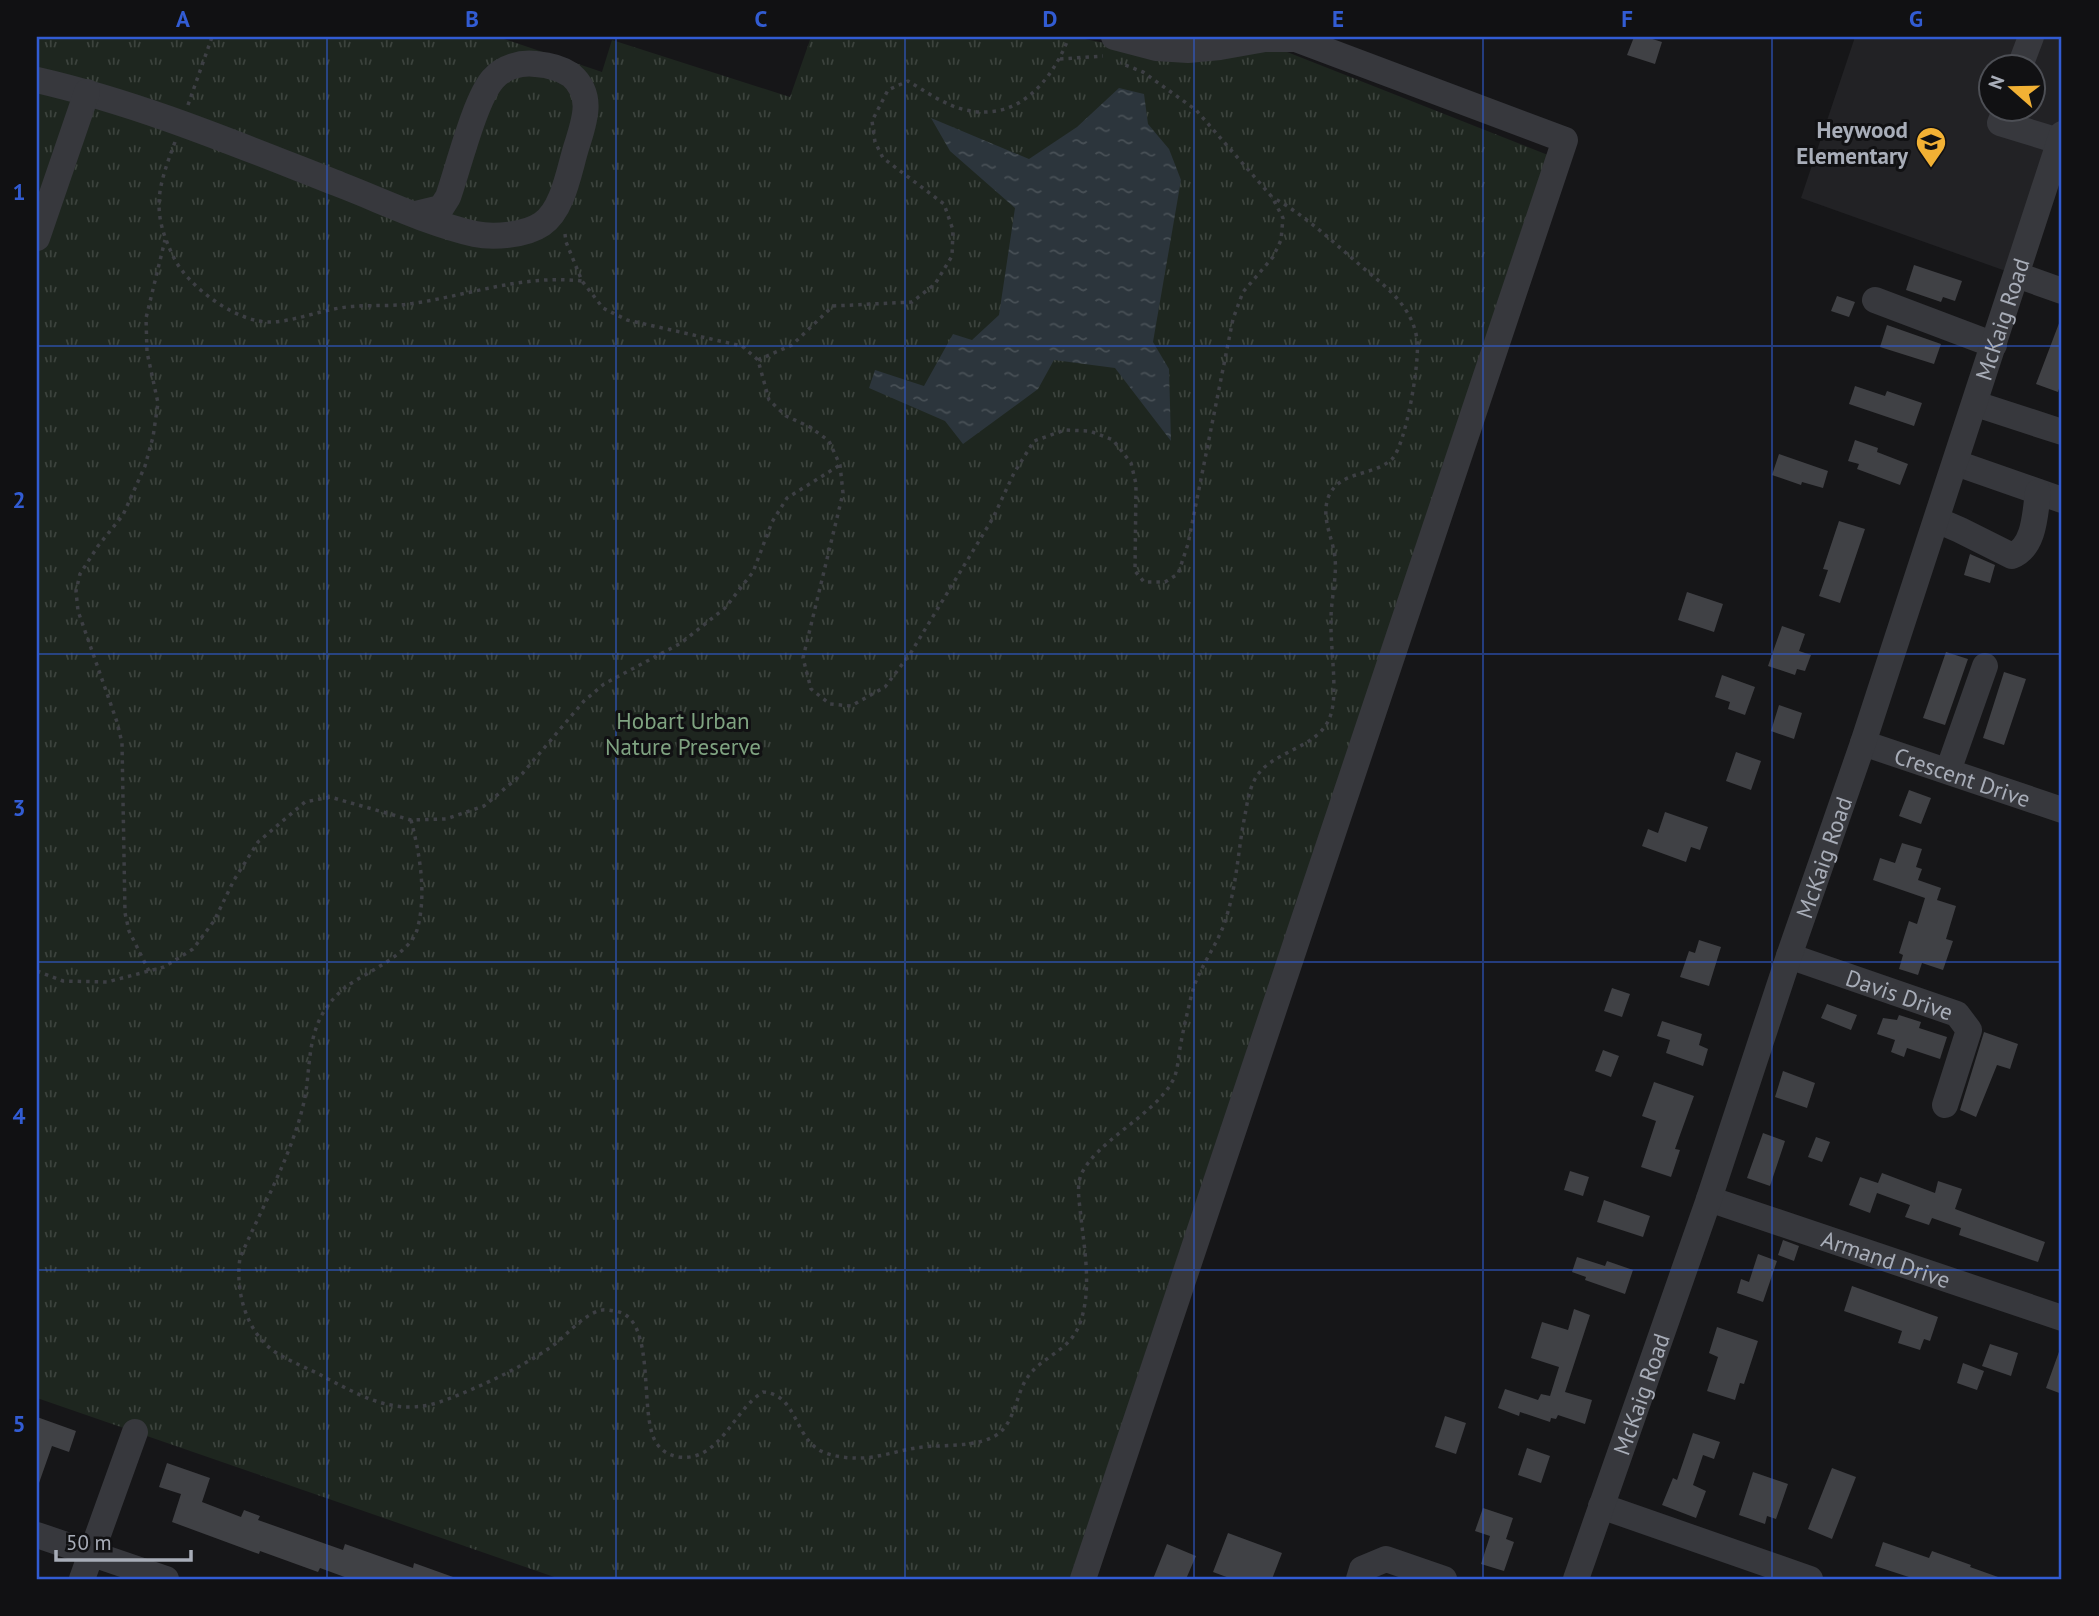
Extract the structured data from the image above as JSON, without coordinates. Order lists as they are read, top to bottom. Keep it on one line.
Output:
{"streets":{"street":["McKaig Road","Crescent Drive","Davis Drive","Armand Drive"]},"crossings":[["McKaig Road","Crescent Drive"],["McKaig Road","Davis Drive"],["McKaig Road","Armand Drive"]],"parks":["Hobart Urban Nature Preserve"],"places":{"school or university":["Heywood Elementary"]},"scale_bar":"50 m","north":"left","grid":{"columns":["A","B","C","D","E","F","G"],"rows":["1","2","3","4","5"]}}
